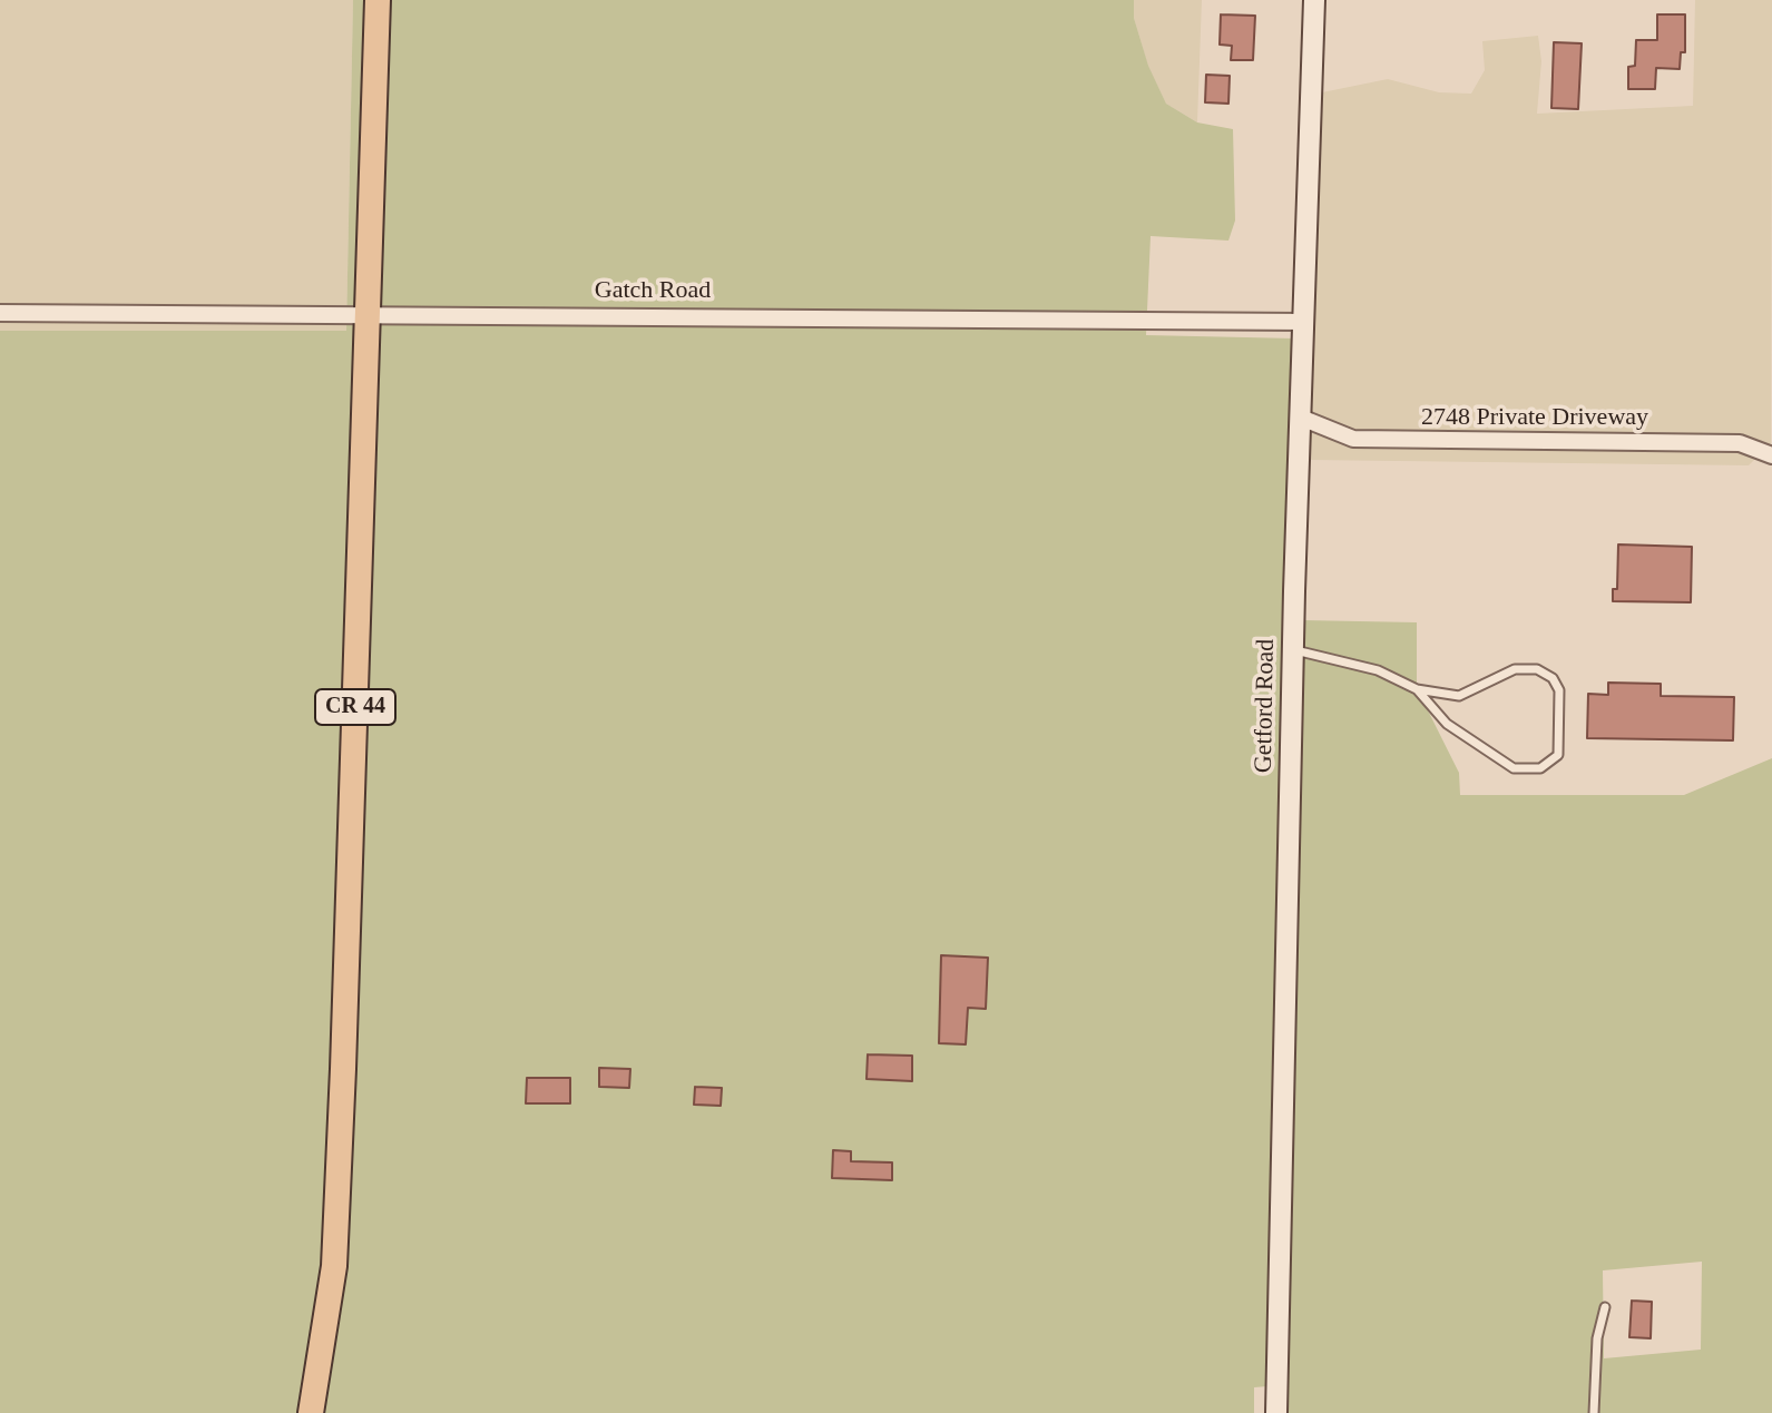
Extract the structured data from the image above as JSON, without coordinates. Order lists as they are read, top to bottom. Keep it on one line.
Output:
{"streets":{"main road":["CR 44"],"street":["Gatch Road","2748 Private Driveway","Getford Road"]},"crossings":[["Gatch Road","Getford Road"],["Gatch Road","CR 44"],["2748 Private Driveway","Getford Road"]]}
